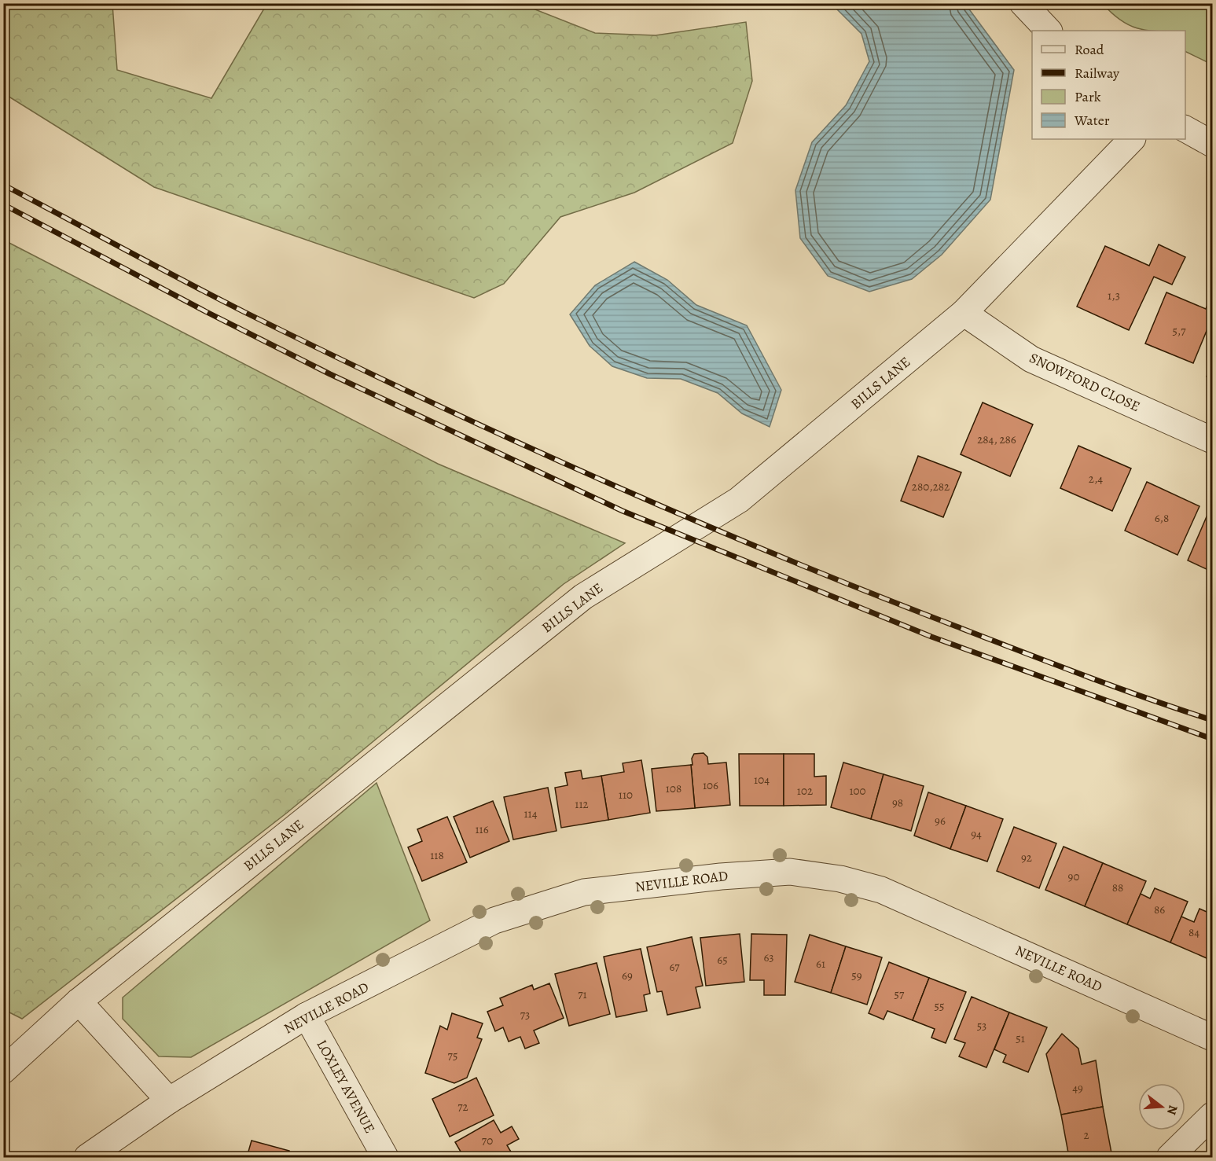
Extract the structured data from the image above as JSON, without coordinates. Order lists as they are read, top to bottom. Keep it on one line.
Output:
{"streets":{"street":["SNOWFORD CLOSE","BILLS LANE","NEVILLE ROAD","LOXLEY AVENUE"]},"crossings":[["SNOWFORD CLOSE","BILLS LANE"],["NEVILLE ROAD","LOXLEY AVENUE"]],"house_numbers":["1,3","5,7","284, 286","2,4","280,282","6,8","104","106","108","102","100","110","98","112","114","96","116","94","118","92","90","88","86","84","63","65","61","67","69","59","71","57","55","73","53","51","75","49","72","2","70"],"legend":["Road","Railway","Park","Water"],"north":"right"}
